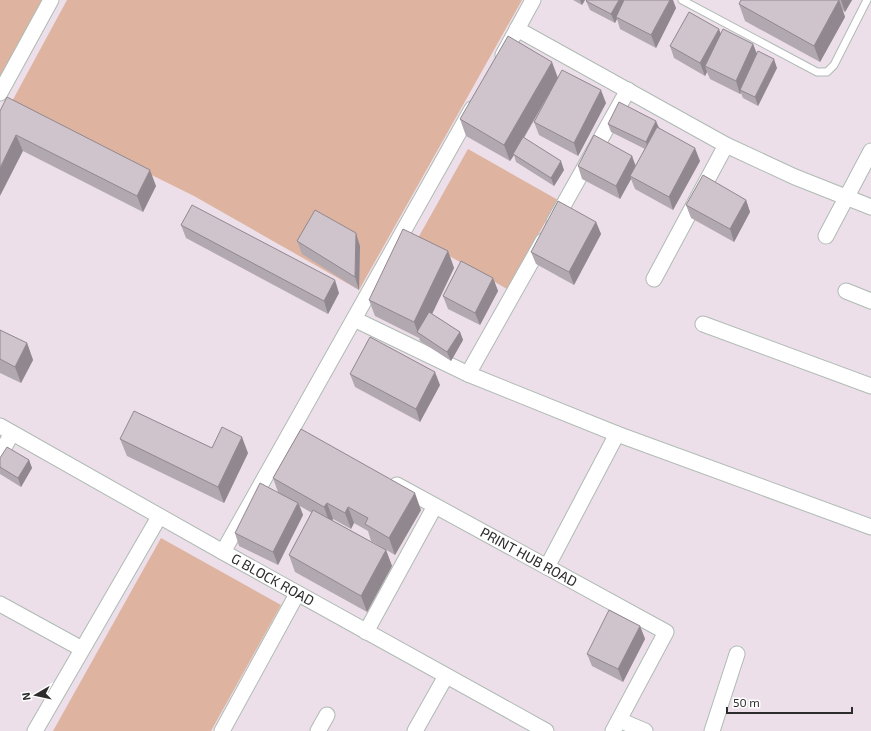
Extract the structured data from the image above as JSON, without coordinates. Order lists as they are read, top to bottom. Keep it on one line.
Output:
{"streets":{"street":["PRINT HUB ROAD","G BLOCK ROAD"]},"scale_bar":"50 m","north":"left"}
